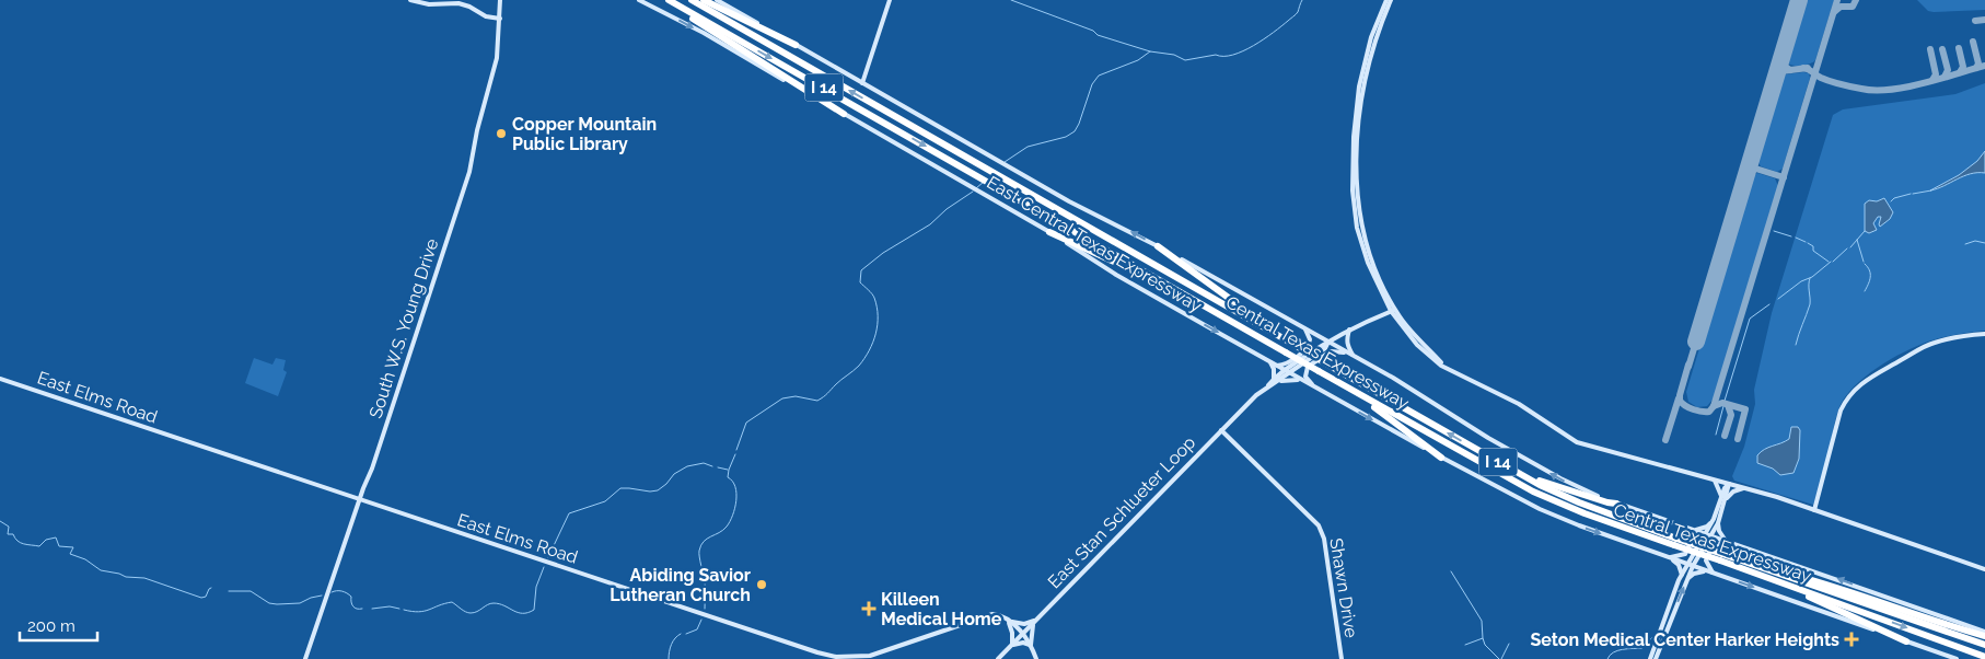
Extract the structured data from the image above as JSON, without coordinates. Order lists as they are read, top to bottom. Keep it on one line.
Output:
{"streets":{"highway":["I 14","Central Texas Expressway"],"main road":["East Central Texas Expressway","South W.S. Young Drive","East Elms Road","East Stan Schlueter Loop","Shawn Drive"]},"crossings":[["East Central Texas Expressway","East Stan Schlueter Loop"],["South W.S. Young Drive","East Elms Road"],["East Elms Road","East Stan Schlueter Loop"],["East Stan Schlueter Loop","Shawn Drive"]],"places":{"other":["Copper Mountain Public Library","Abiding Savior Lutheran Church"],"health":["Killeen Medical Home","Seton Medical Center Harker Heights"]},"scale_bar":"200 m"}
